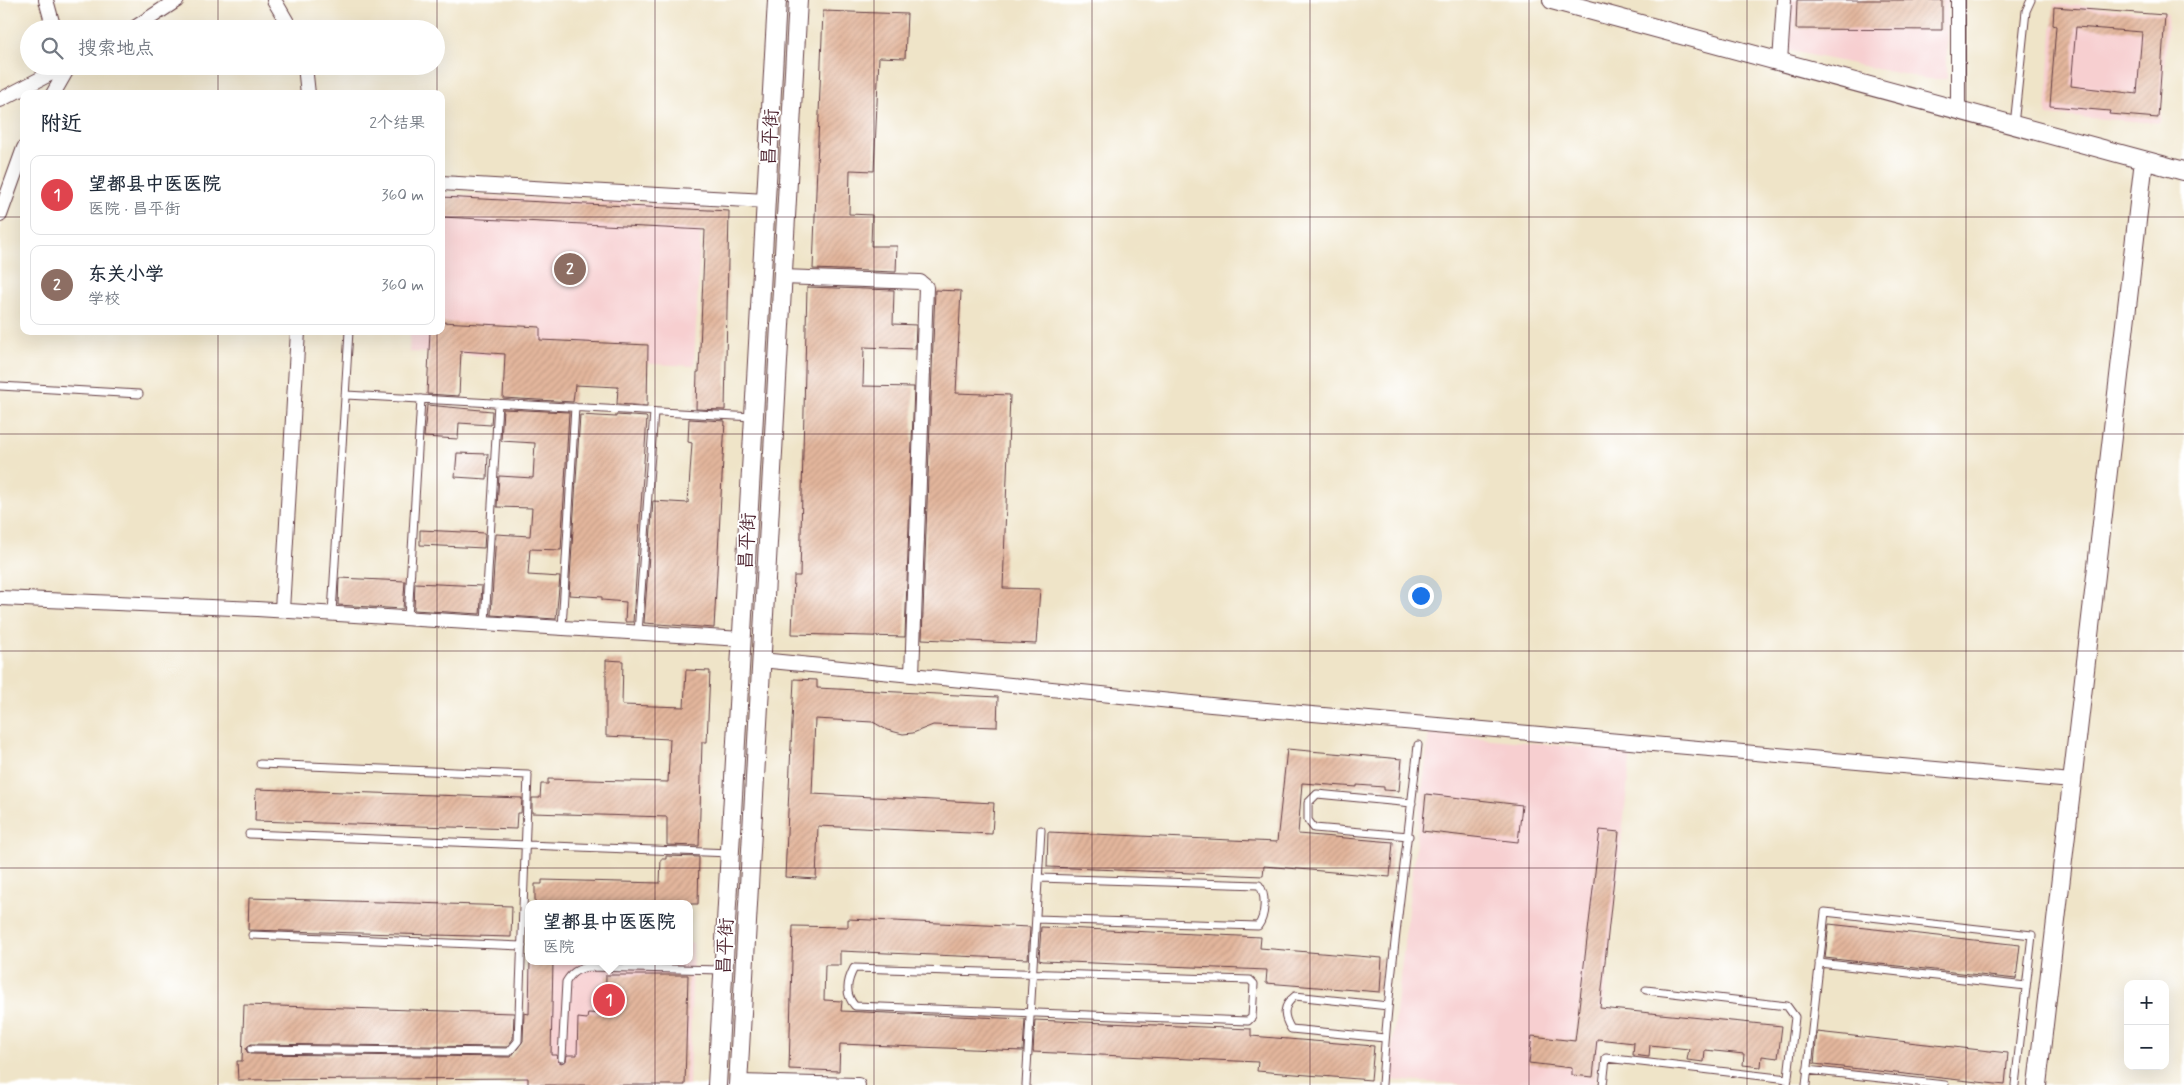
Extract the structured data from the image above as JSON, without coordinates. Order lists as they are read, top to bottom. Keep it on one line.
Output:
{"streets":{"street":["昌平街"]},"page":{"search":"搜索地点","heading":["附近","2个结果"],"list":[{"mark":"1","name":"望都县中医医院","note":"医院 · 昌平街","value":"360 m"},{"mark":"2","name":"东关小学","note":"学校","value":"360 m"}],"pins":["2","1"],"popup":["望都县中医医院","医院"],"map_buttons":["+","−"]}}
